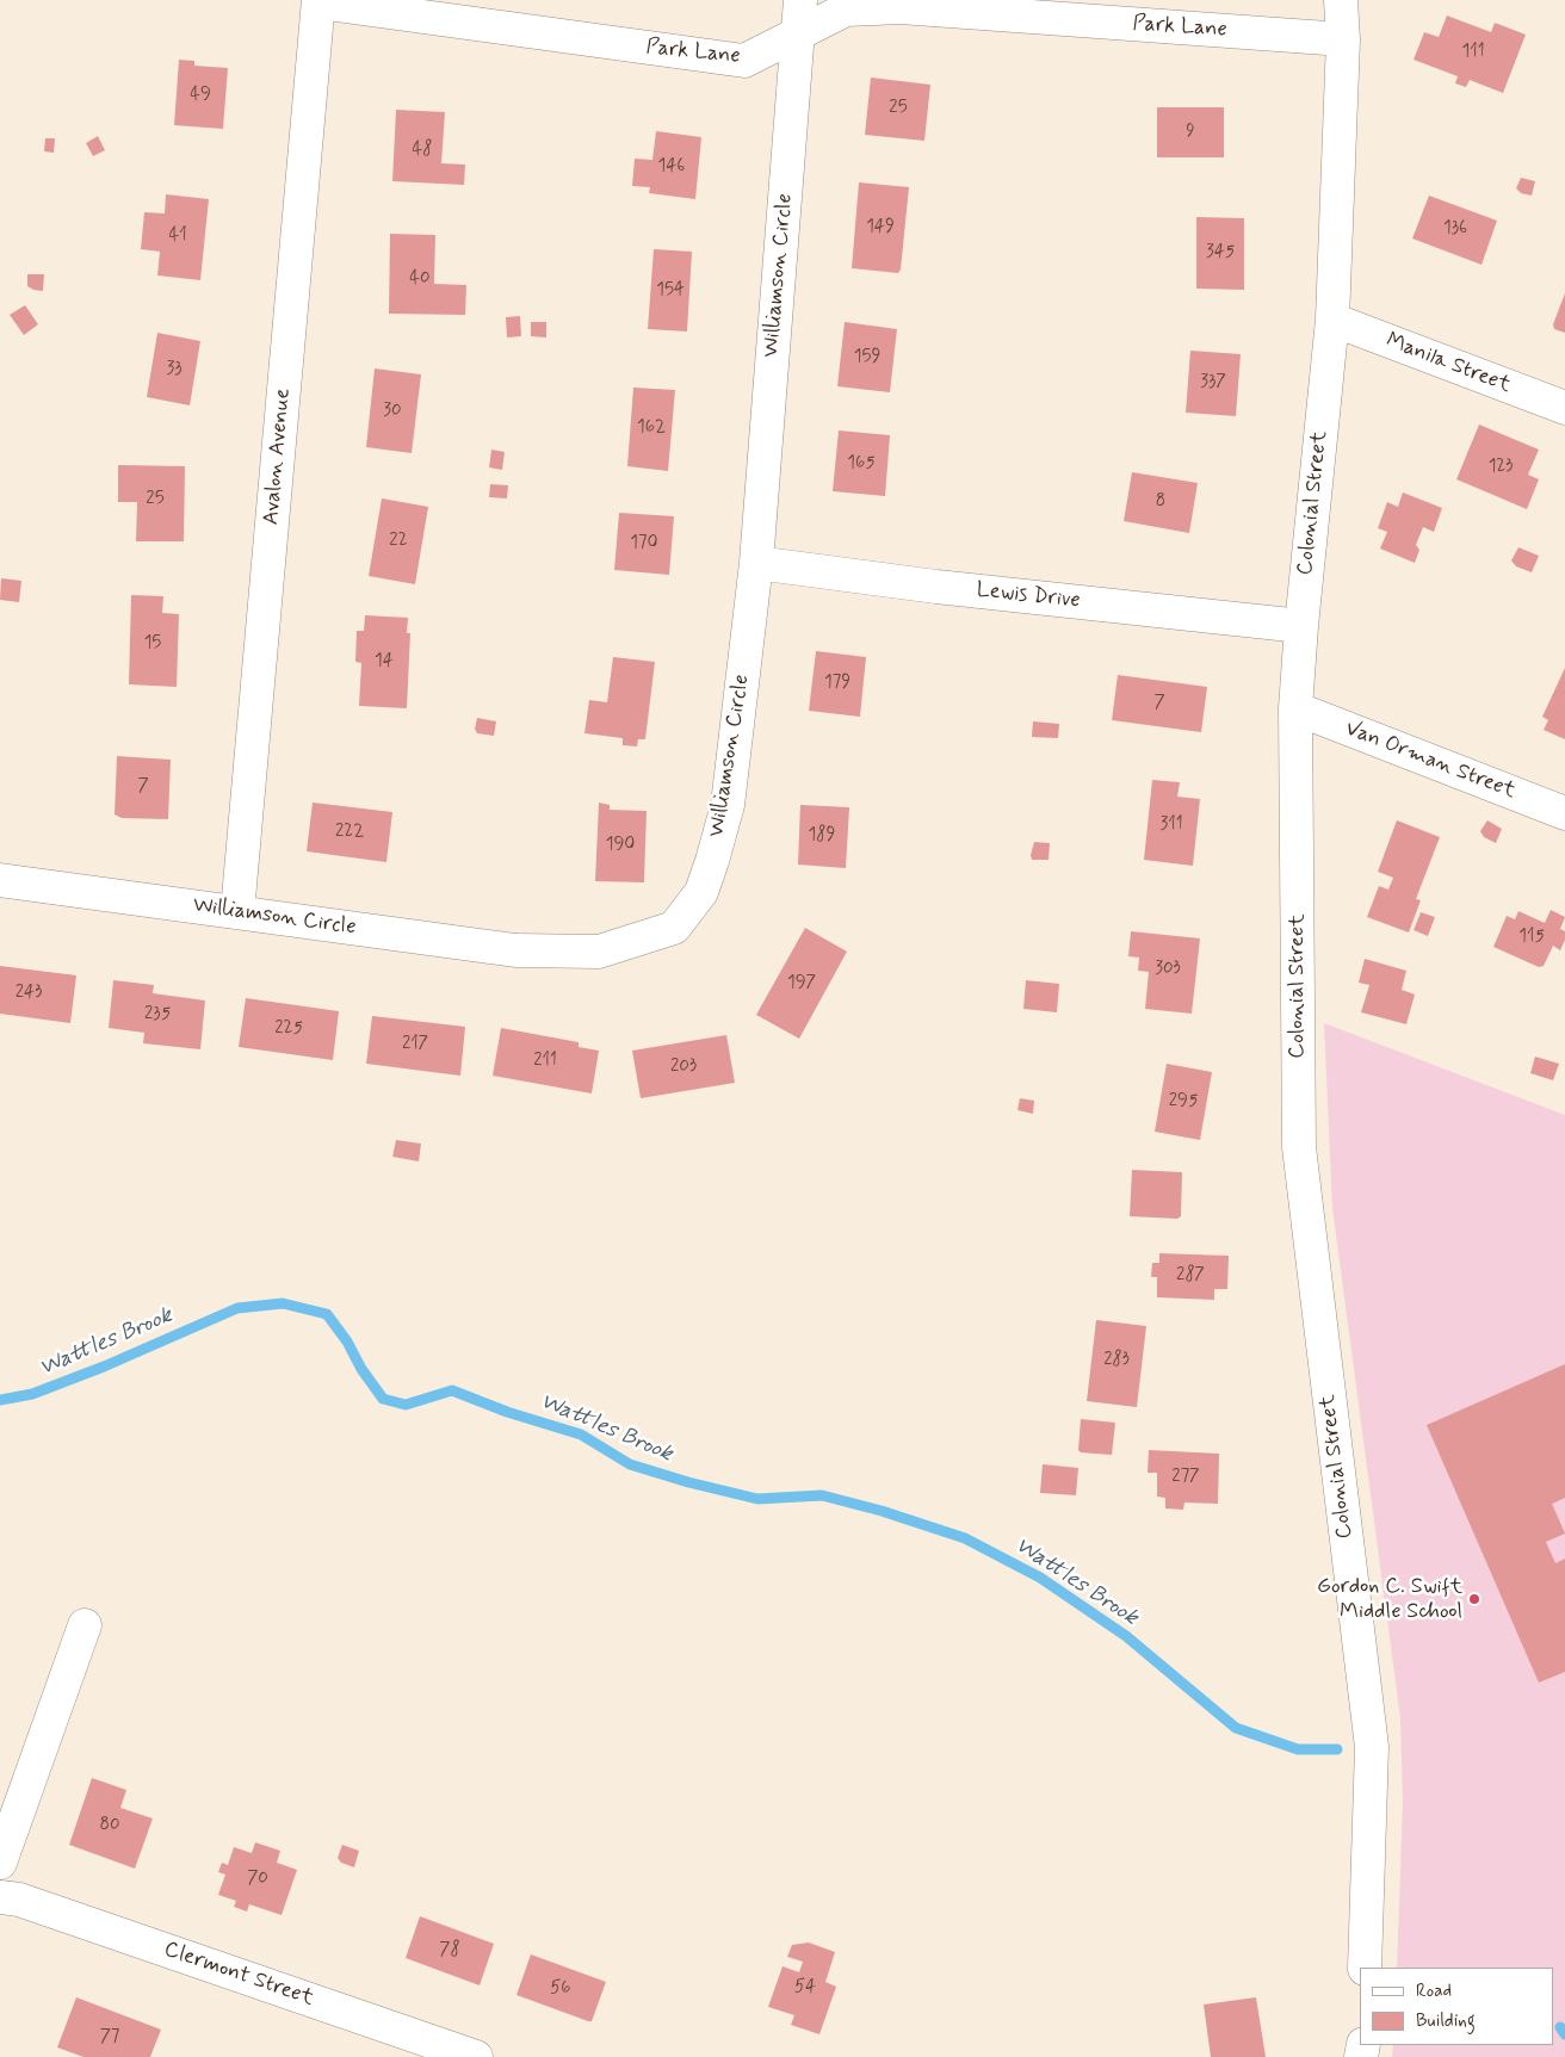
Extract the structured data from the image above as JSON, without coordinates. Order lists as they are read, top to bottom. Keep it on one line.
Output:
{"streets":{"street":["Park Lane","Williamson Circle","Manila Street","Avalon Avenue","Colonial Street","Lewis Drive","Van Orman Street","Clermont Street"]},"crossings":[["Park Lane","Williamson Circle"],["Park Lane","Avalon Avenue"],["Park Lane","Colonial Street"],["Williamson Circle","Avalon Avenue"],["Williamson Circle","Lewis Drive"],["Manila Street","Colonial Street"],["Colonial Street","Lewis Drive"],["Colonial Street","Van Orman Street"]],"water":["Wattles Brook"],"places":["Gordon C. Swift Middle School"],"house_numbers":["111","49","25","9","48","146","149","136","41","345","40","154","159","33","337","30","162","165","123","25","8","22","170","15","14","179","7","7","311","222","189","190","115","303","197","243","235","225","217","211","203","295","287","283","277","80","70","78","54","56","77"],"legend":["Road","Building"]}
